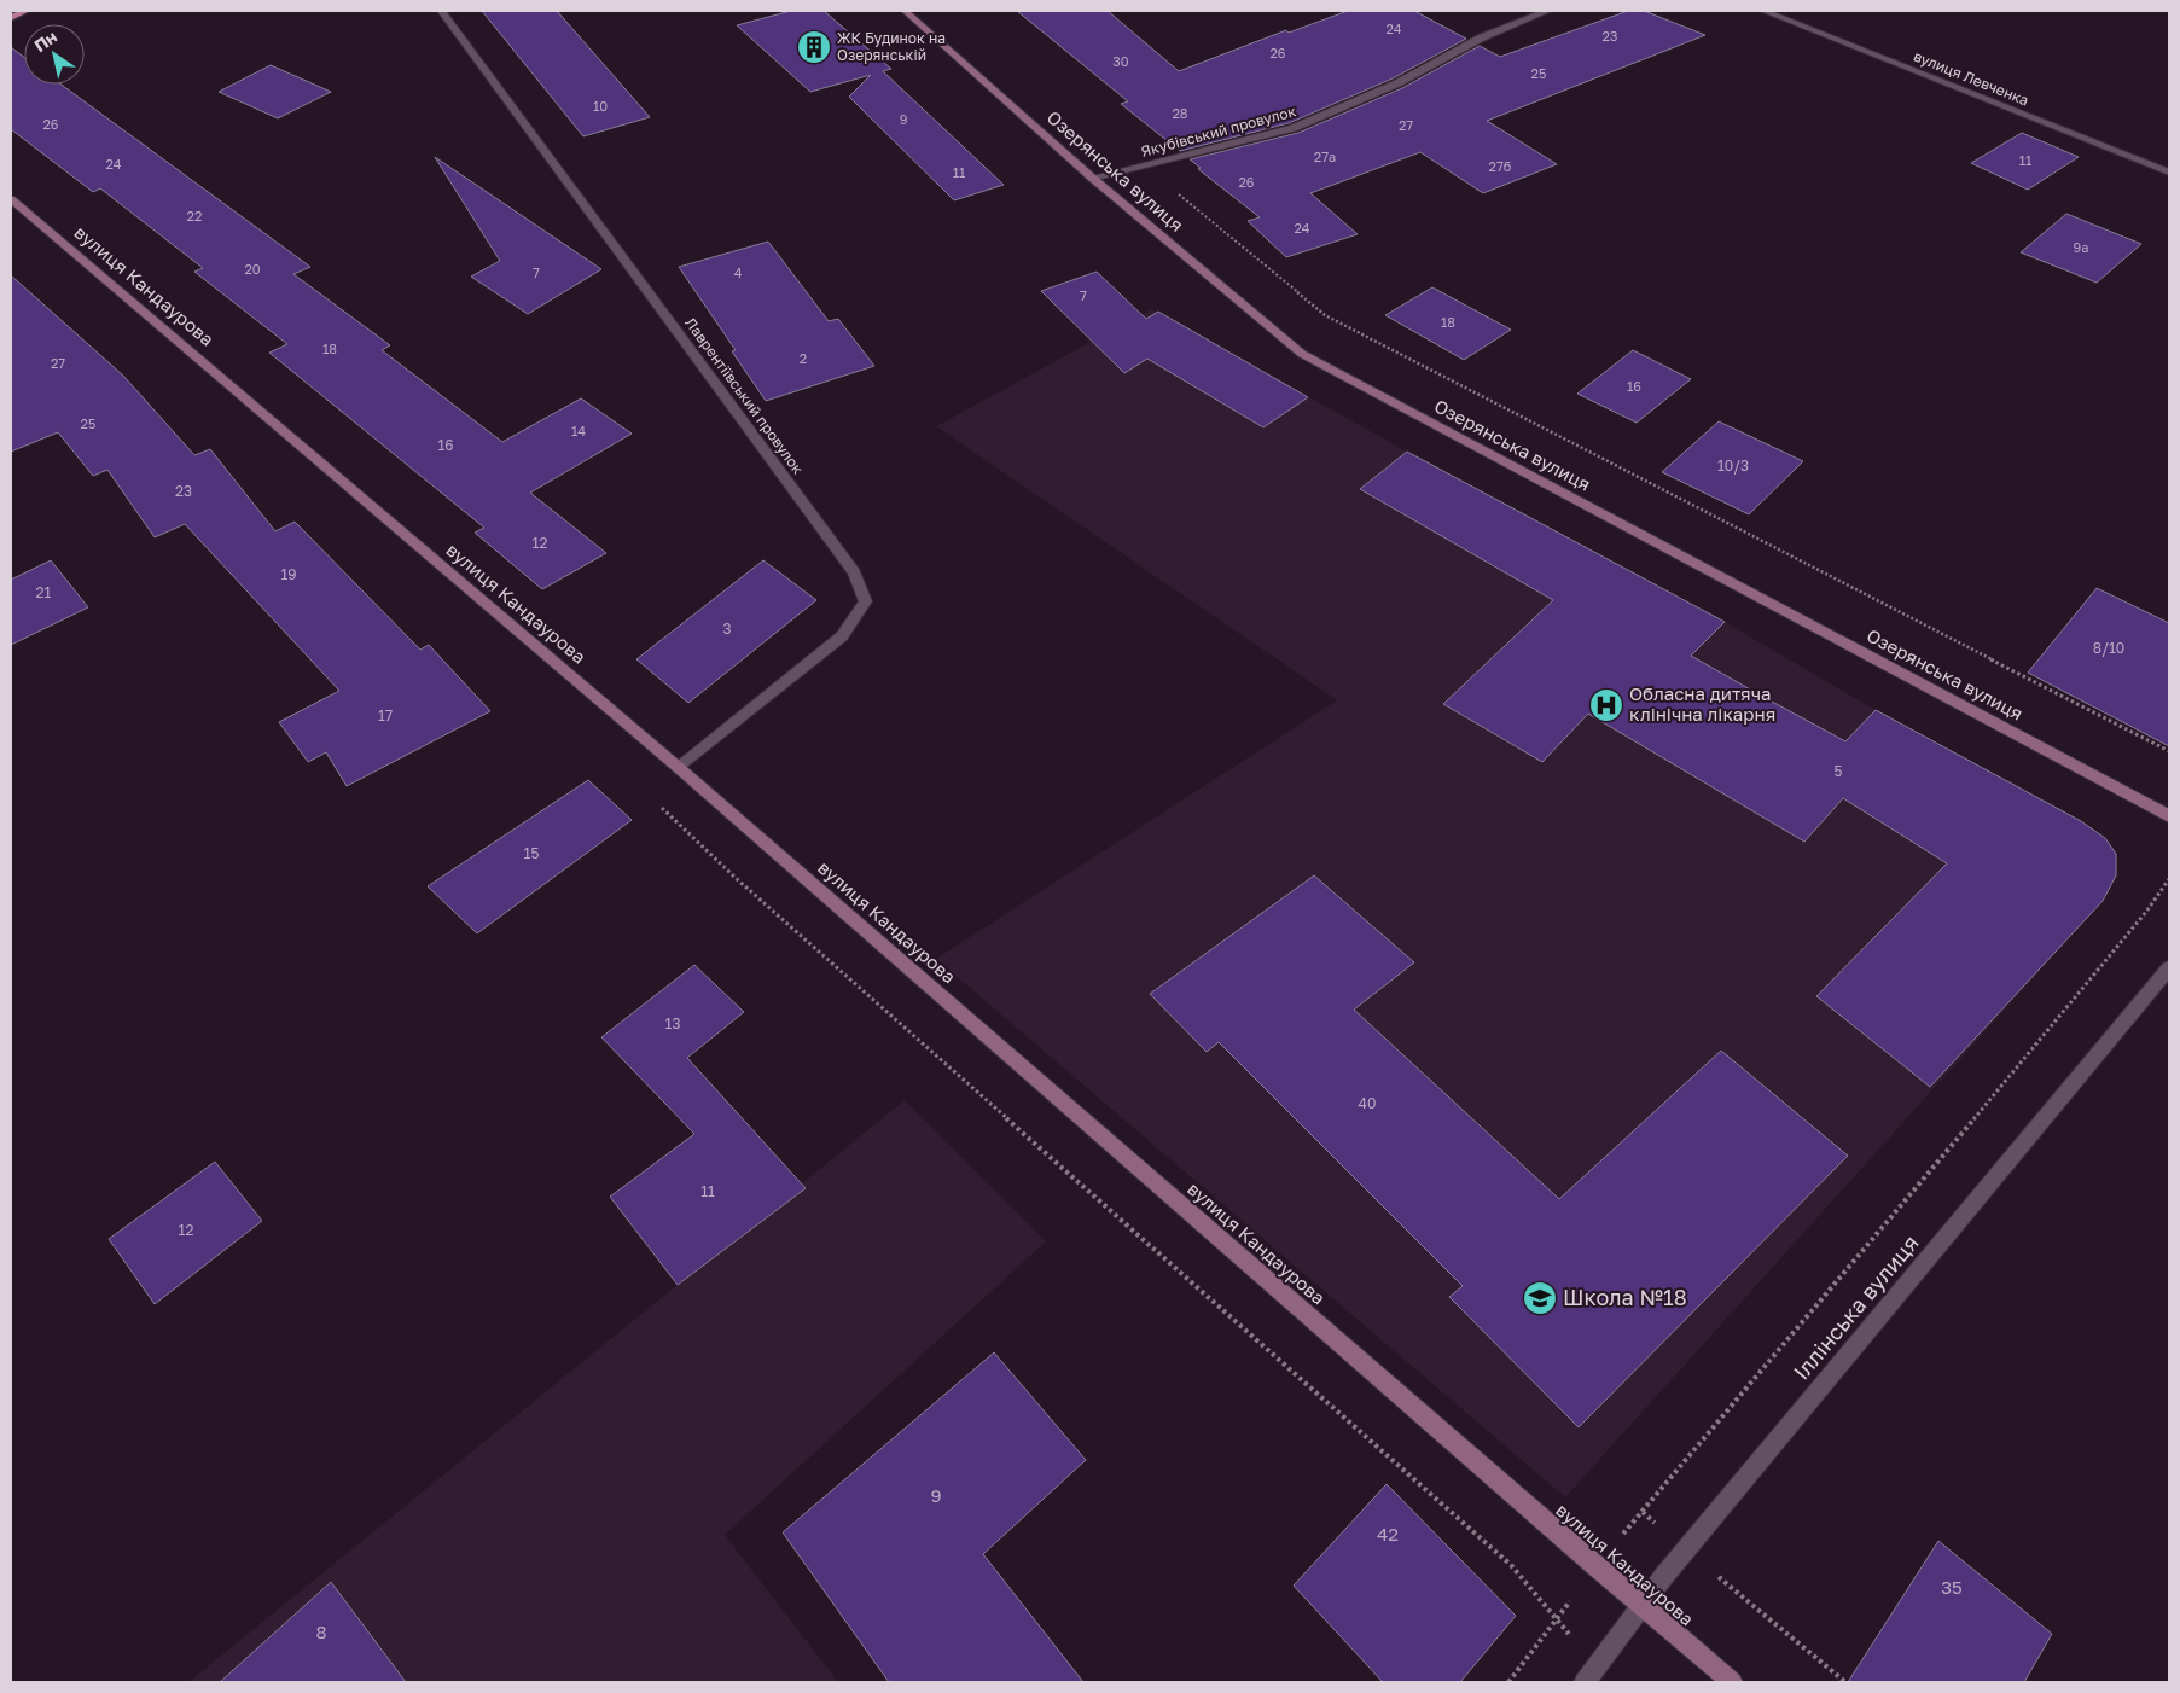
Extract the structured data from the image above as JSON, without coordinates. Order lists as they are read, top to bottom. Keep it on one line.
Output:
{"streets":{"street":["вулиця Левченка","Якубівський провулок","Озерянська вулиця","вулиця Кандаурова","Лаврентіївський провулок","Іллінська вулиця"]},"crossings":[["Якубівський провулок","Озерянська вулиця"],["вулиця Кандаурова","Лаврентіївський провулок"],["вулиця Кандаурова","Іллінська вулиця"]],"places":{"building":["ЖК Будинок на Озерянській"],"hospital":["Обласна дитяча клінічна лікарня"],"school or university":["Школа №18"]},"house_numbers":["24","23","26","30","25","10","28","9","26","27","27а","11","24","27б","11","26","22","24","9а","20","7","4","7","18","18","2","27","16","25","14","16","10/3","23","12","19","21","3","8/10","17","5","15","13","40","11","12","9","42","35","8"],"north":"top left"}
